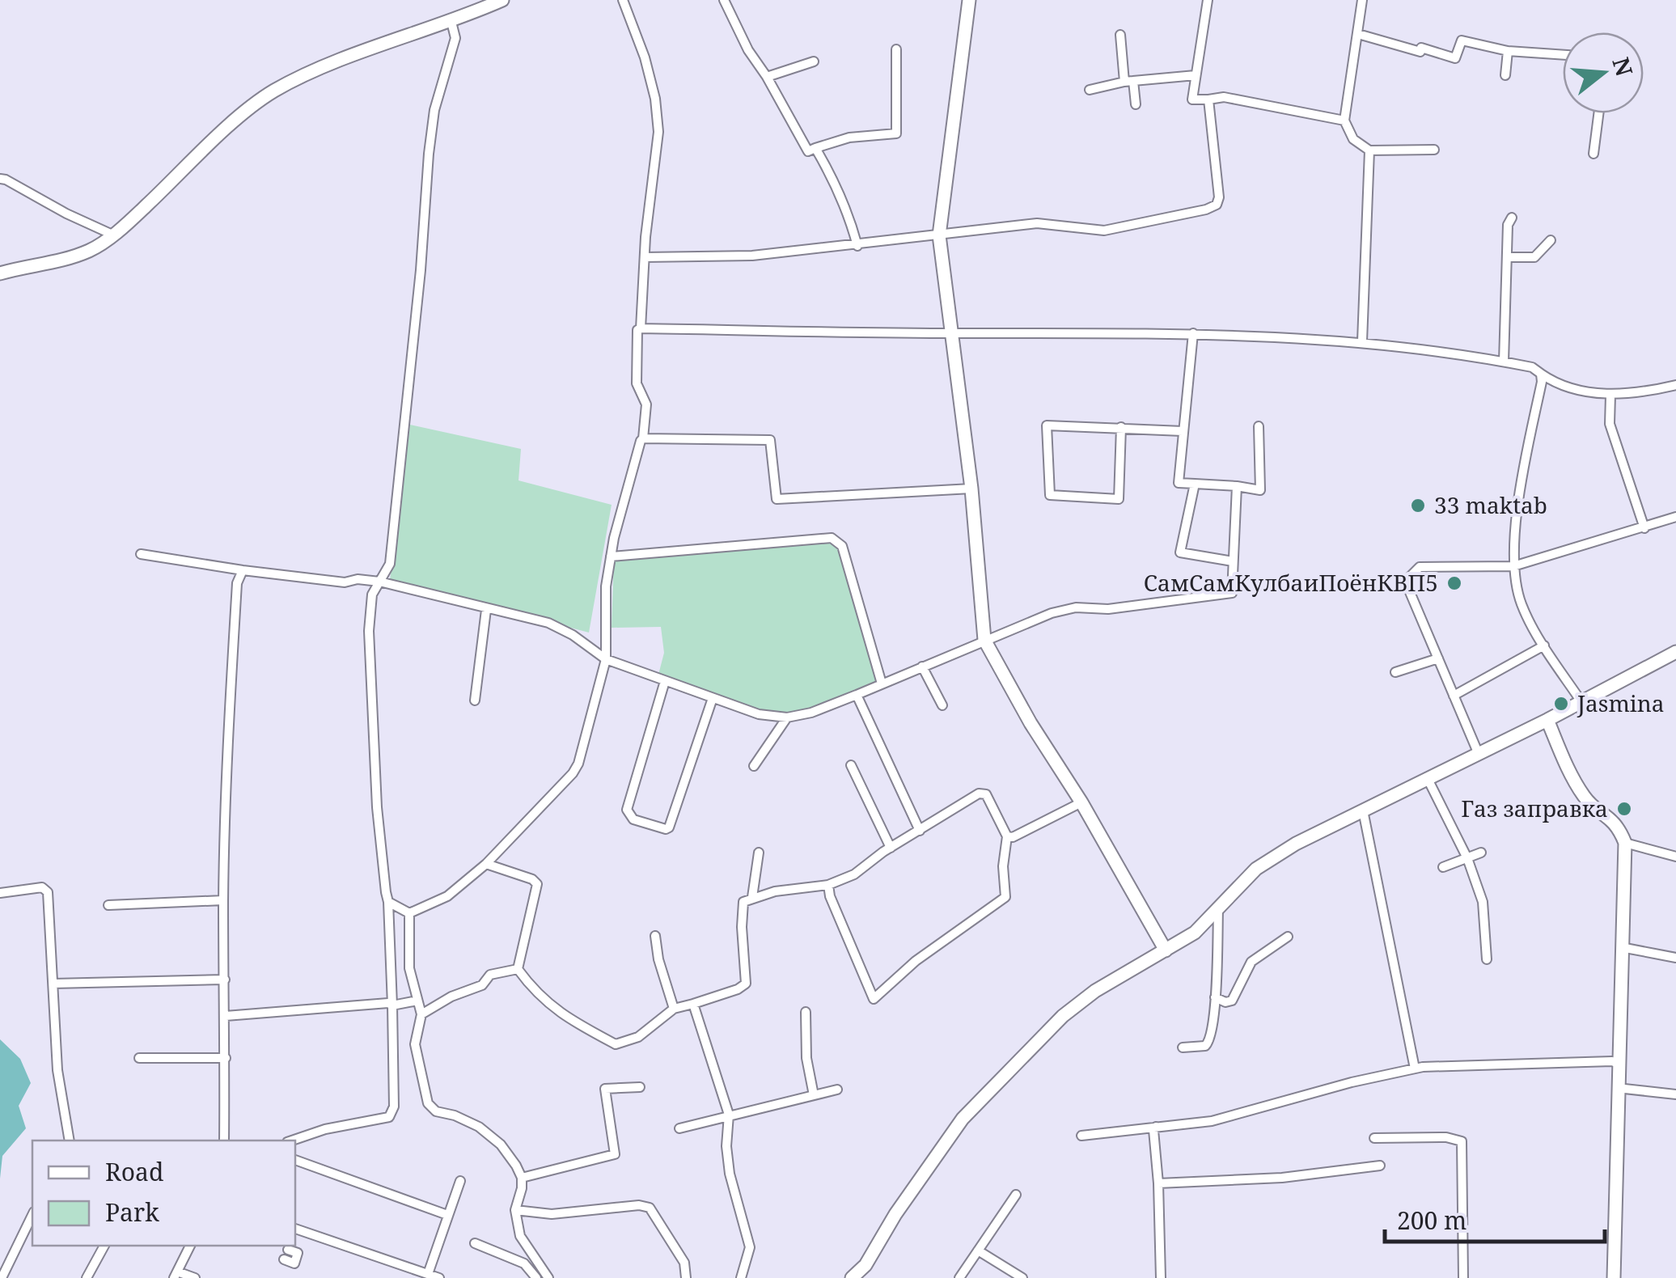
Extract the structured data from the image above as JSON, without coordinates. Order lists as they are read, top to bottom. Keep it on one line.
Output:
{"places":["33 maktab","СамСамКулбаиПоёнКВП5","Jasmina","Газ заправка"],"legend":["Road","Park"],"scale_bar":"200 m","north":"right"}
